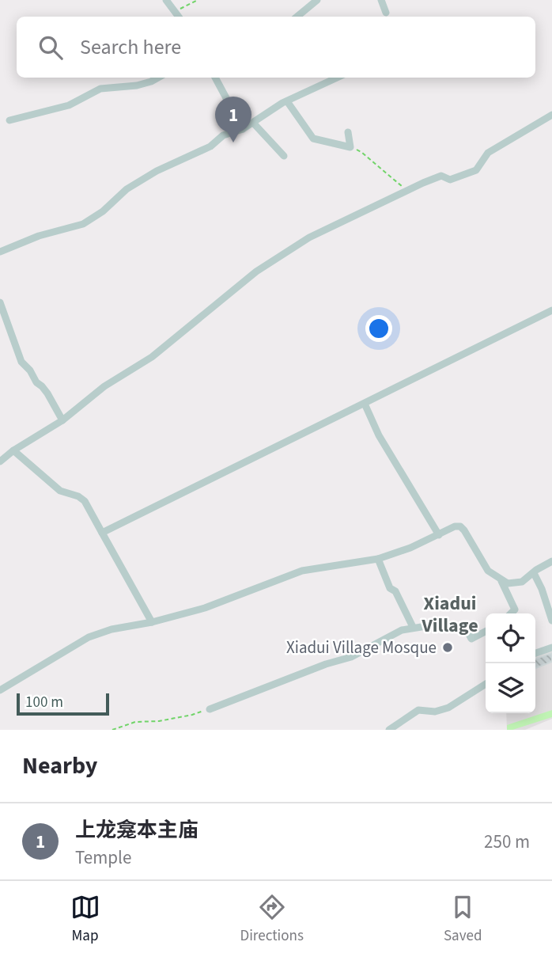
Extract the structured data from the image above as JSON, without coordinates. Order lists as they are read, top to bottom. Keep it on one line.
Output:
{"districts":["Xiadui Village"],"places":["Xiadui Village Mosque"],"scale_bar":"100 m","page":{"search":"Search here","pins":"1","scale":"100 m","heading":"Nearby","list":[{"mark":"1","name":"上龙龛本主庙","note":"Temple","value":"250 m"}],"nav":["Map","Directions","Saved"]}}
